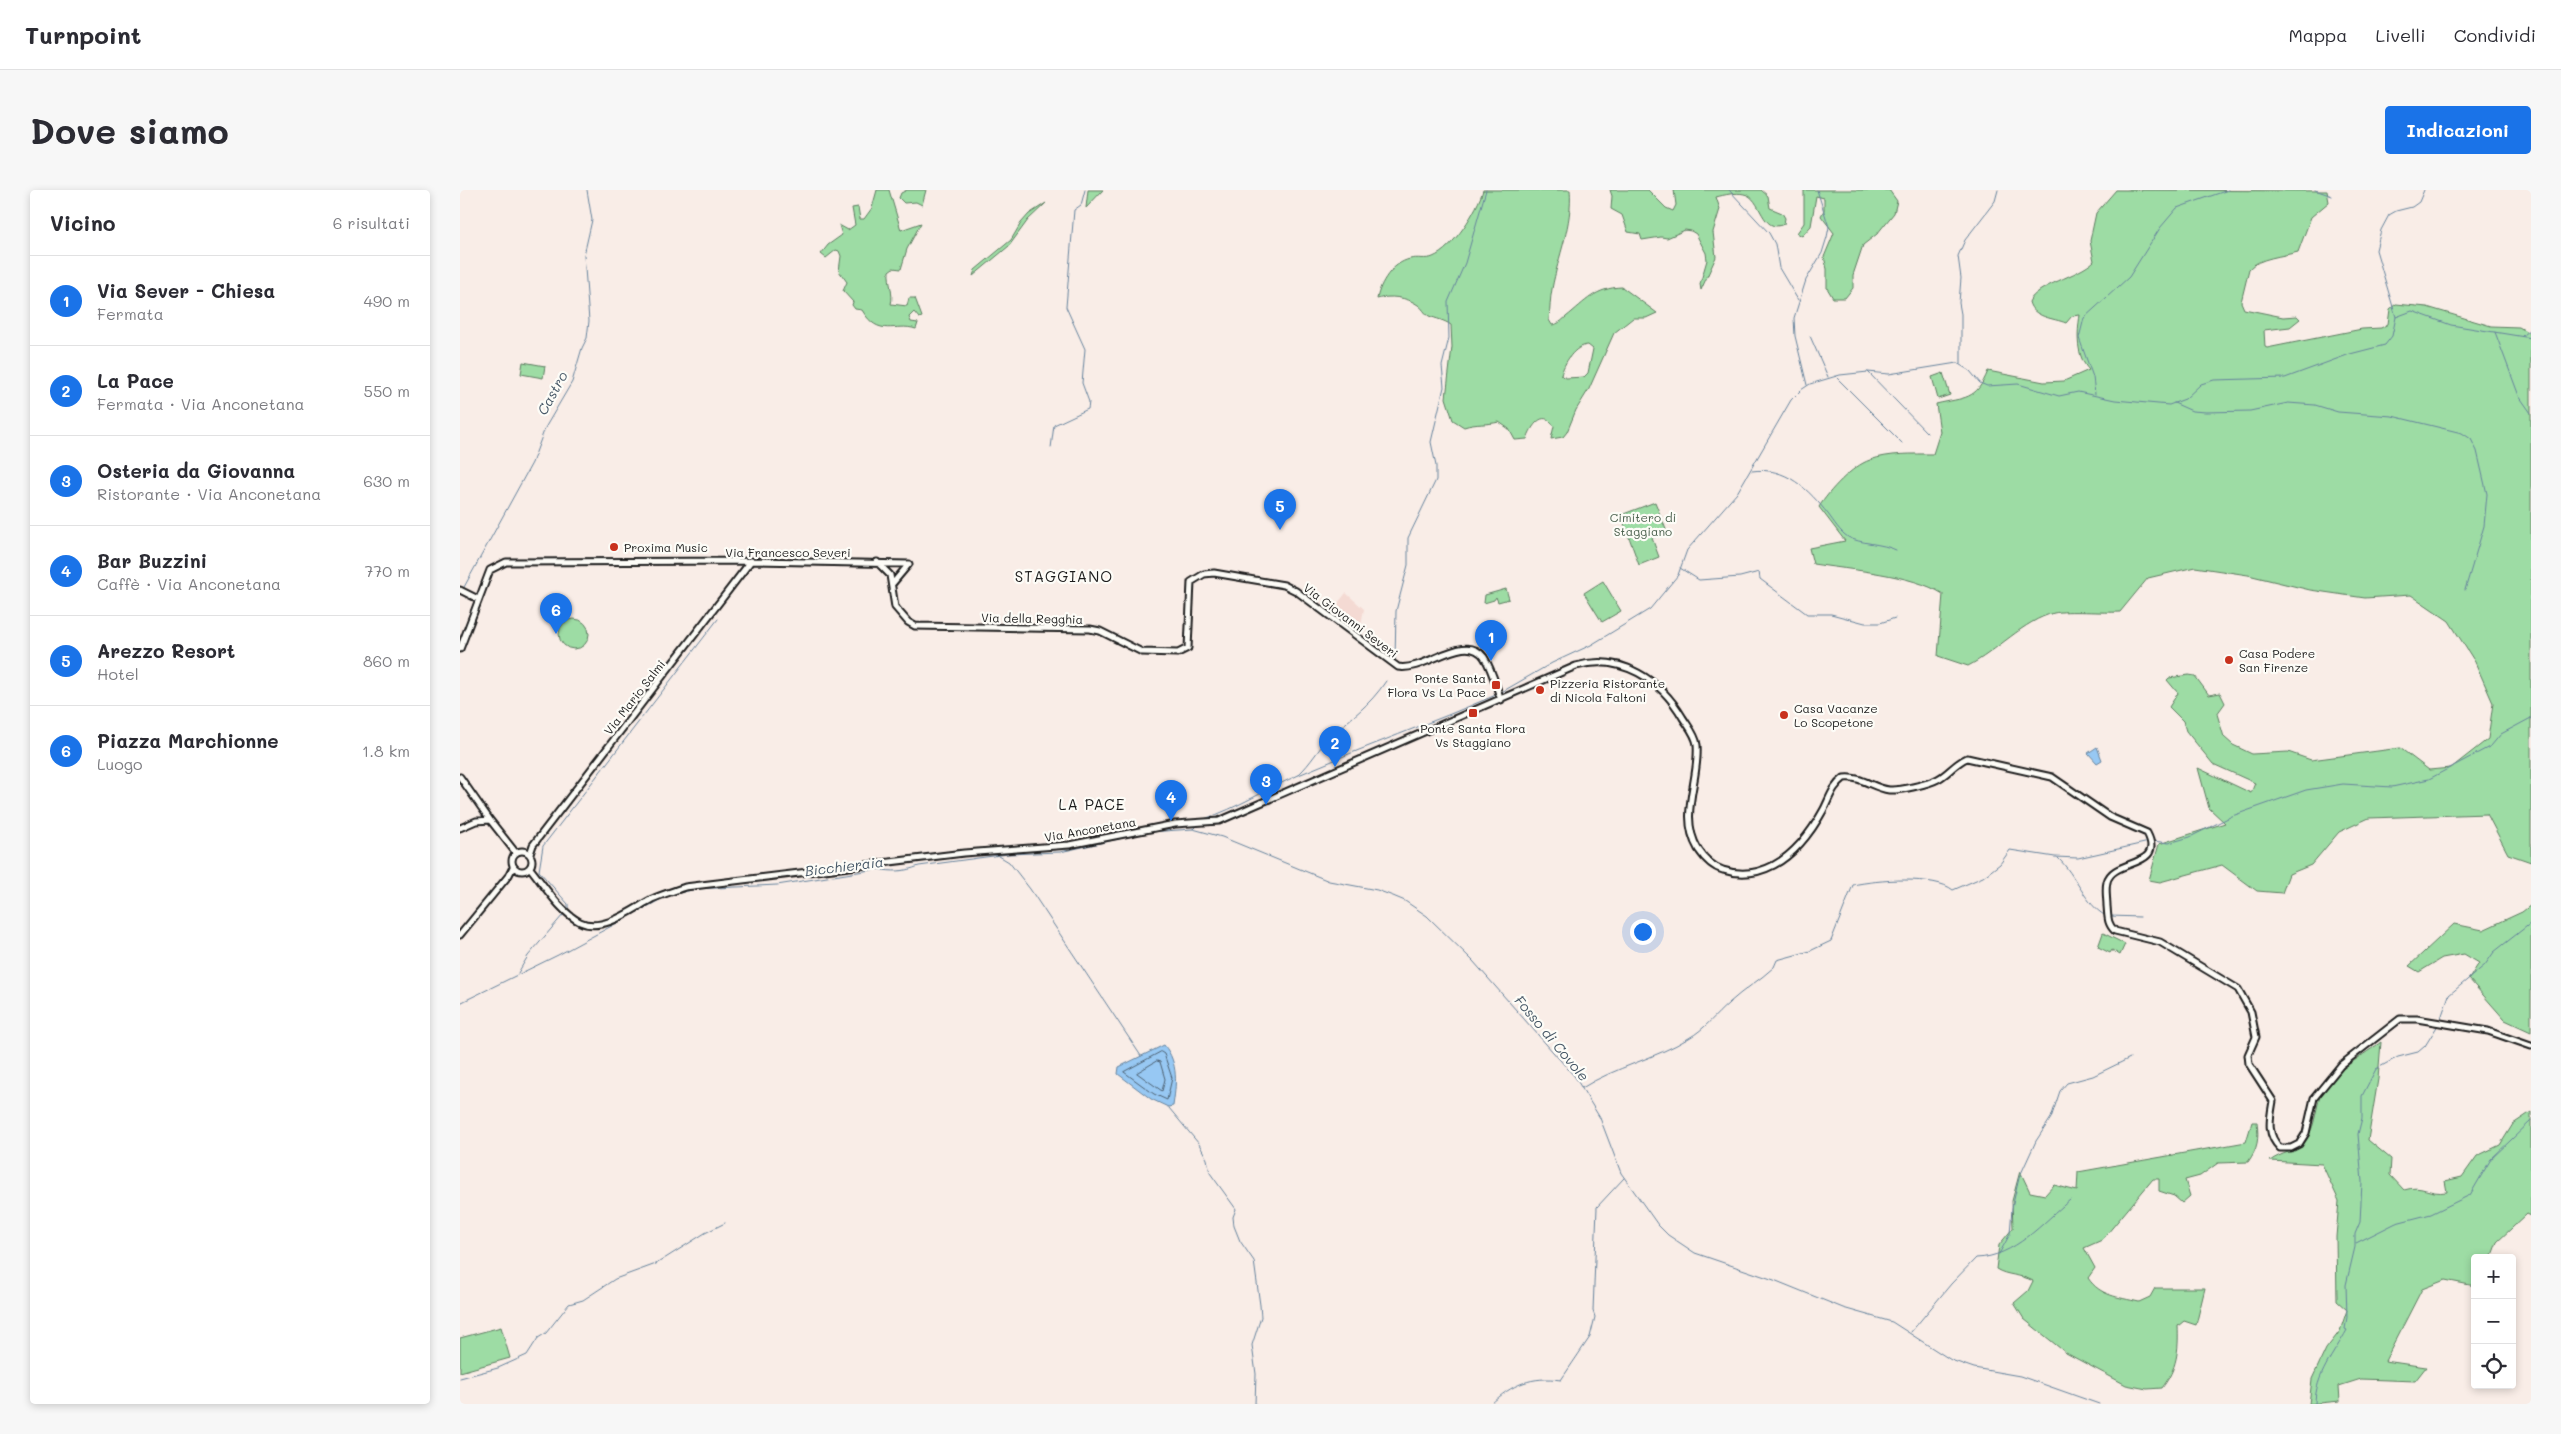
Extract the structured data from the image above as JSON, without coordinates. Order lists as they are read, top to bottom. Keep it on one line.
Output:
{"streets":{"main road":["Via Francesco Severi","Via della Regghia","Via Giovanni Severi","Via Mario Salmi","Via Anconetana"]},"crossings":[["Via Francesco Severi","Via della Regghia"],["Via Francesco Severi","Via Mario Salmi"],["Via della Regghia","Via Giovanni Severi"],["Via Giovanni Severi","Via Anconetana"],["Via Mario Salmi","Via Anconetana"]],"districts":["STAGGIANO","LA PACE"],"water":["Castro","Bicchieraia","Fosso di Covole"],"parks":["Cimitero di Staggiano"],"places":{"other":["Proxima Music","Casa Podere San Firenze","Pizzeria Ristorante di Nicola Faltoni","Casa Vacanze Lo Scopetone"],"transit":["Ponte Santa Flora Vs La Pace","Ponte Santa Flora Vs Staggiano"]},"page":{"header":"Turnpoint","nav":["Mappa","Livelli","Condividi"],"buttons":"Indicazioni","title":"Dove siamo","heading":["Vicino","6 risultati"],"list":[{"mark":"1","name":"Via Sever - Chiesa","note":"Fermata","value":"490 m"},{"mark":"2","name":"La Pace","note":"Fermata · Via Anconetana","value":"550 m"},{"mark":"3","name":"Osteria da Giovanna","note":"Ristorante · Via Anconetana","value":"630 m"},{"mark":"4","name":"Bar Buzzini","note":"Caffè · Via Anconetana","value":"770 m"},{"mark":"5","name":"Arezzo Resort","note":"Hotel","value":"860 m"},{"mark":"6","name":"Piazza Marchionne","note":"Luogo","value":"1.8 km"}],"pins":["5","6","1","2","3","4"],"map_buttons":["+","−"]}}
